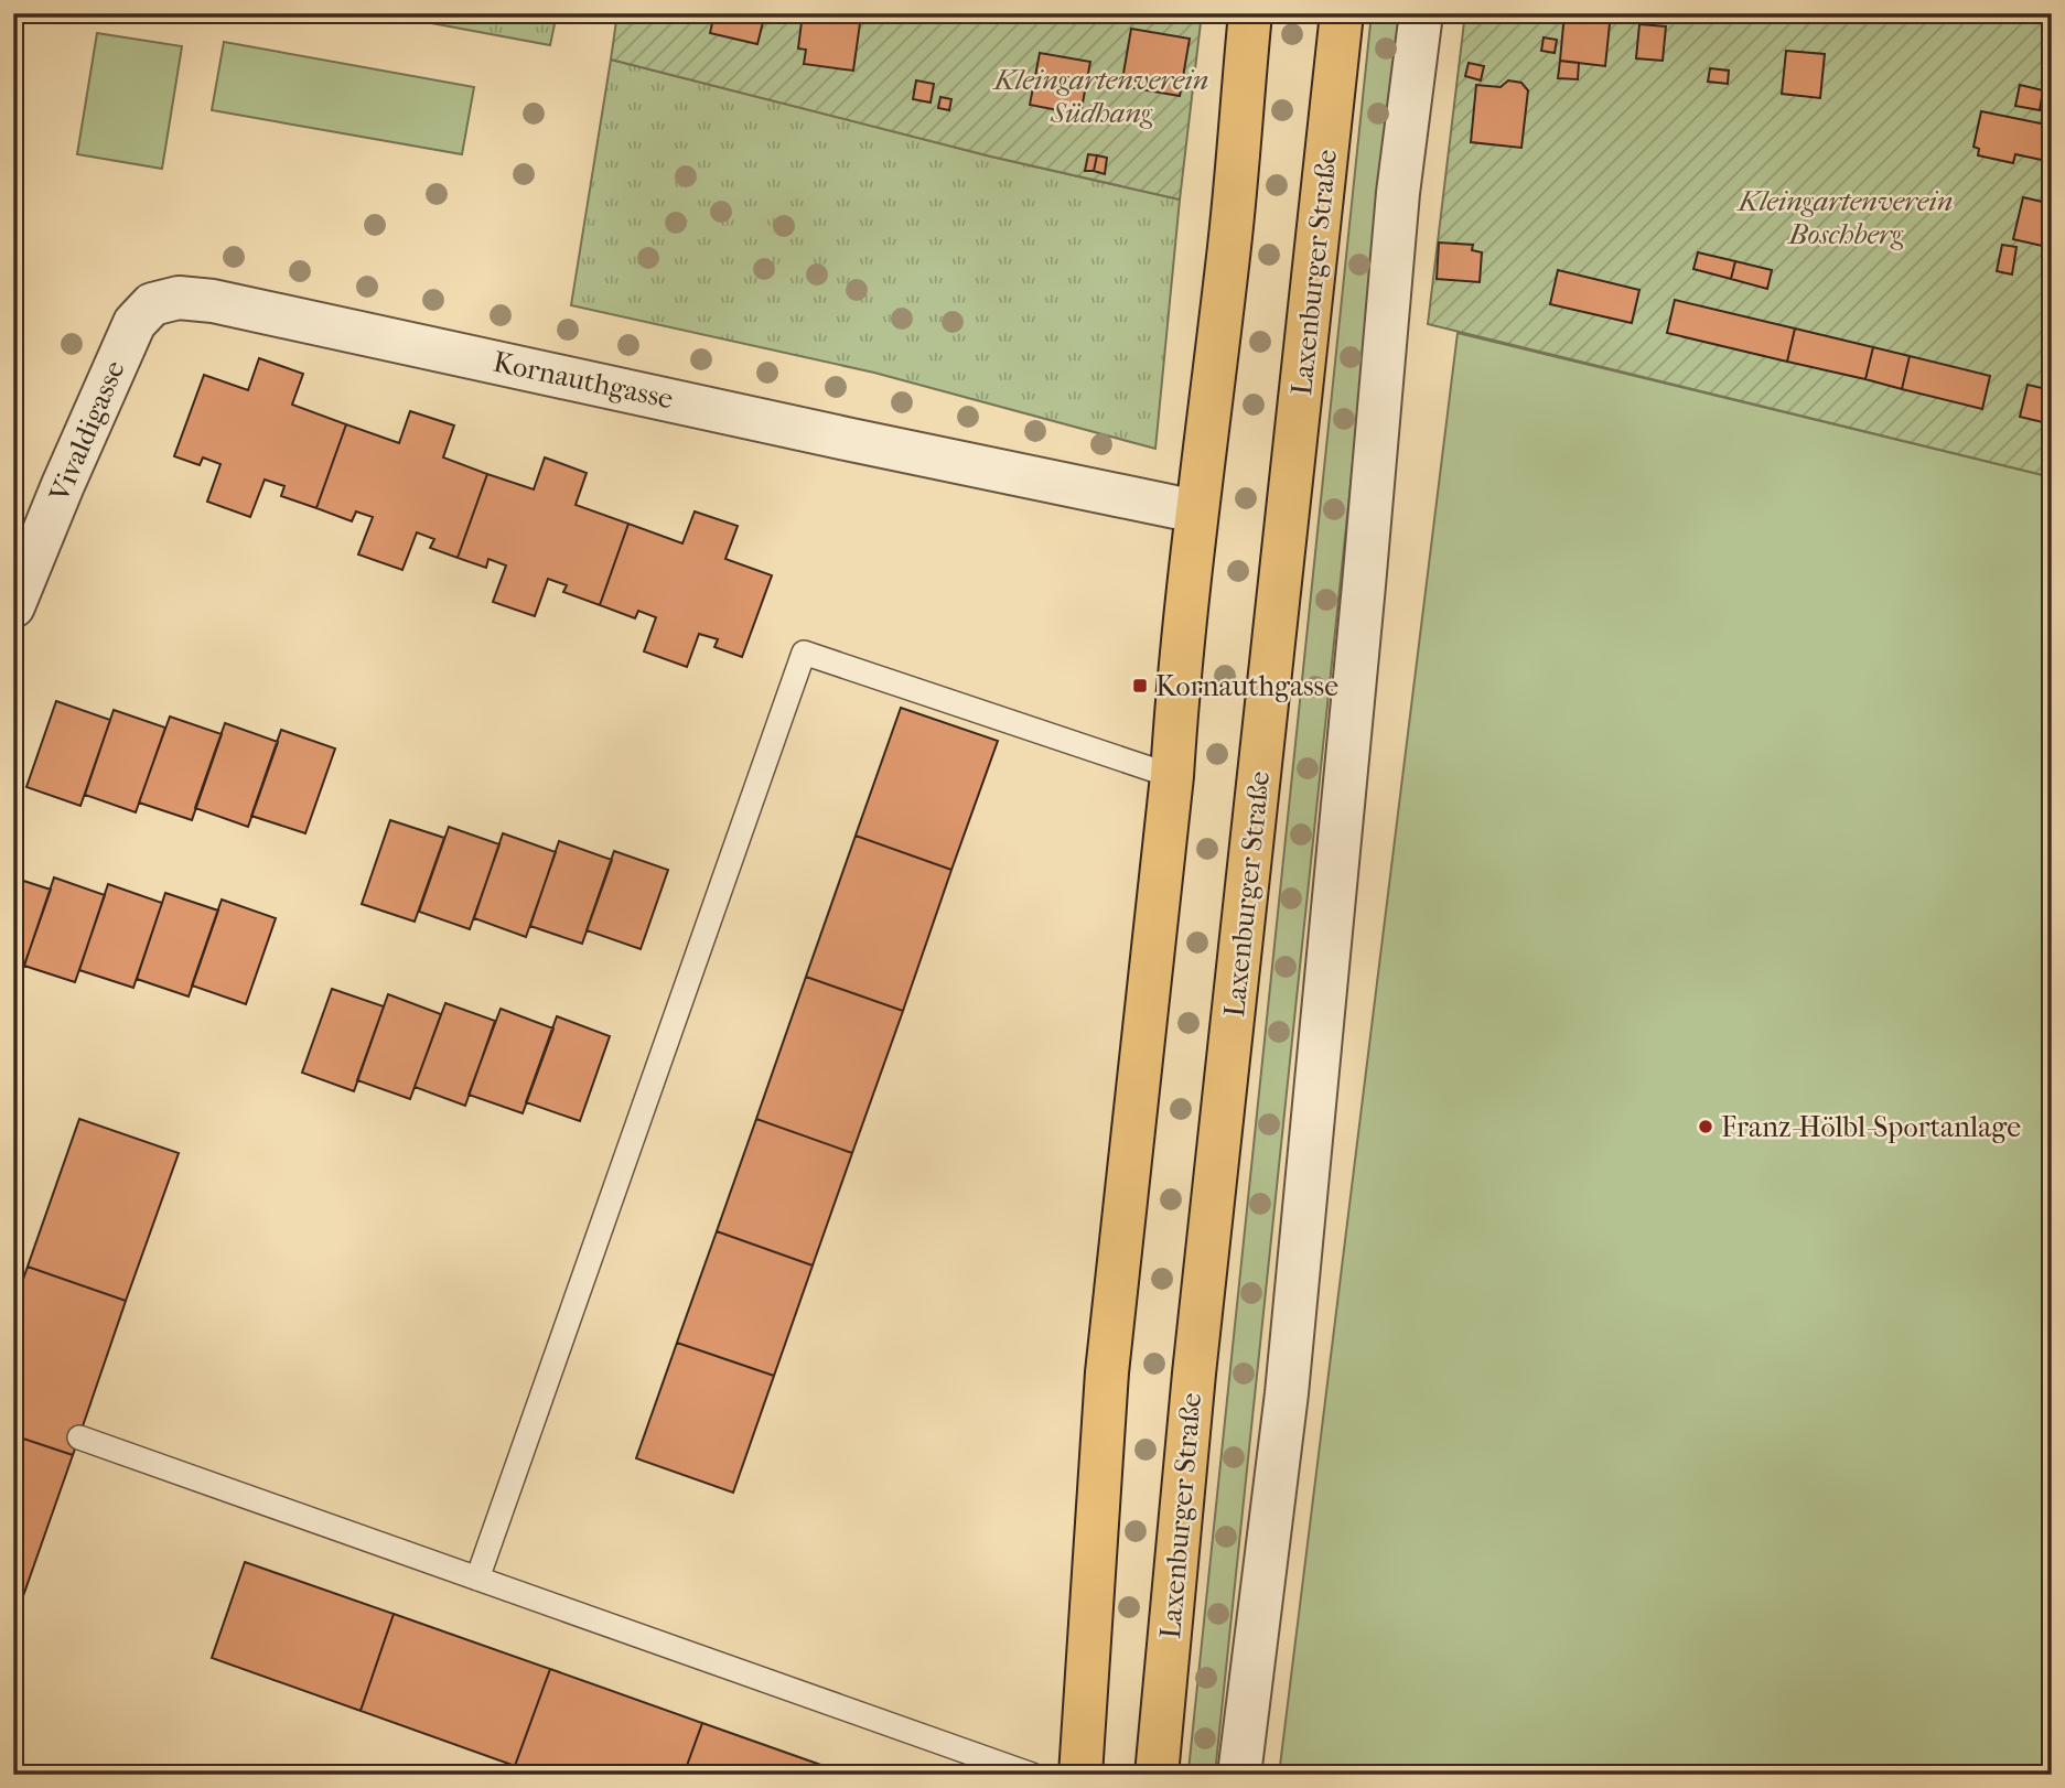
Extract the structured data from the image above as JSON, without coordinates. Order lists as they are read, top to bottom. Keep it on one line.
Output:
{"streets":{"main road":["Laxenburger Straße"],"street":["Kornauthgasse","Vivaldigasse"]},"crossings":[["Kornauthgasse","Vivaldigasse"]],"parks":["Kleingartenverein Südhang","Kleingartenverein Boschberg"],"places":{"transit":["Kornauthgasse"],"other":["Franz-Hölbl-Sportanlage"]}}
